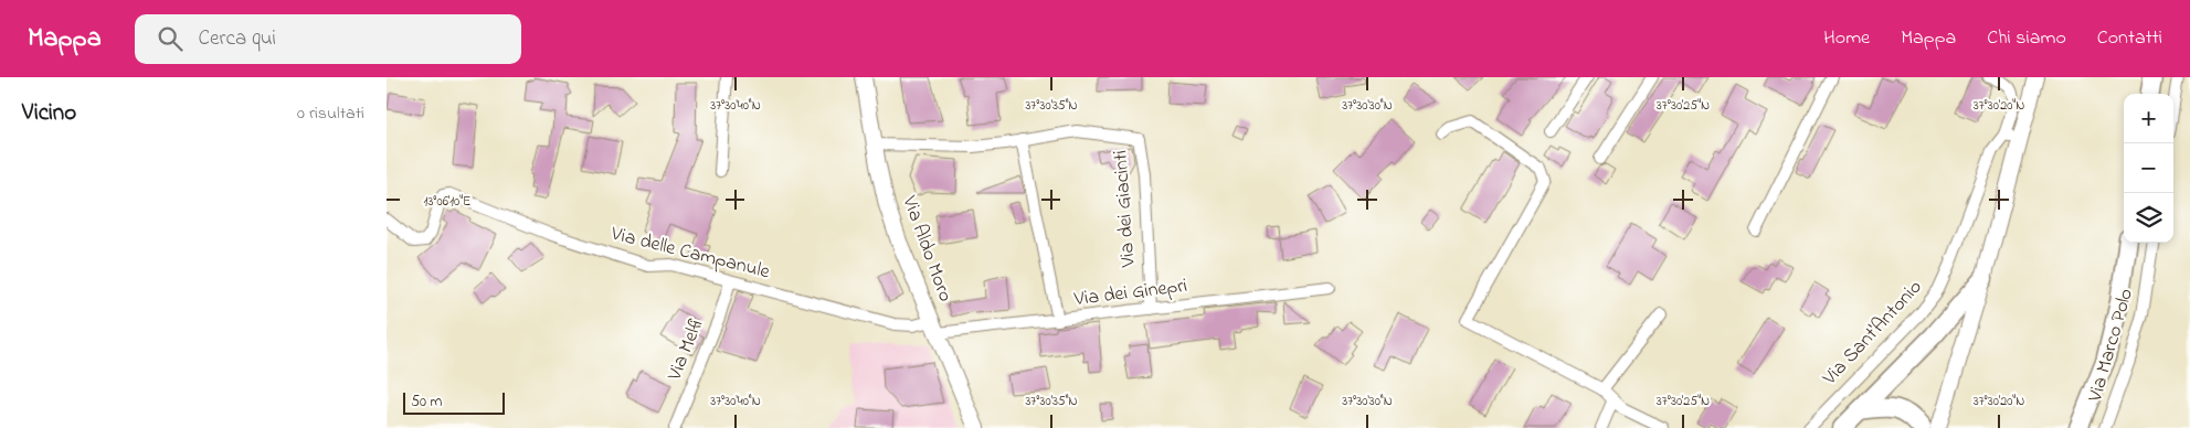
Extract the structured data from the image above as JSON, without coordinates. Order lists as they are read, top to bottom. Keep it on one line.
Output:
{"streets":{"street":["Via dei Giacinti","Via Aldo Moro","Via delle Campanule","Via dei Ginepri","Via Sant'Antonio","Via Marco Polo","Via Melfi"]},"crossings":[["Via dei Giacinti","Via Aldo Moro"],["Via dei Giacinti","Via dei Ginepri"],["Via Aldo Moro","Via delle Campanule"],["Via Aldo Moro","Via dei Ginepri"],["Via delle Campanule","Via dei Ginepri"],["Via delle Campanule","Via Melfi"]],"scale_bar":"50 m","page":{"header":"Mappa","search":"Cerca qui","nav":["Home","Mappa","Chi siamo","Contatti"],"heading":["Vicino","0 risultati"],"map_buttons":["+","−"],"scale":"50 m"},"coordinates":["37°30'40\"N","37°30'35\"N","37°30'30\"N","37°30'25\"N","37°30'20\"N","13°06'10\"E"]}
